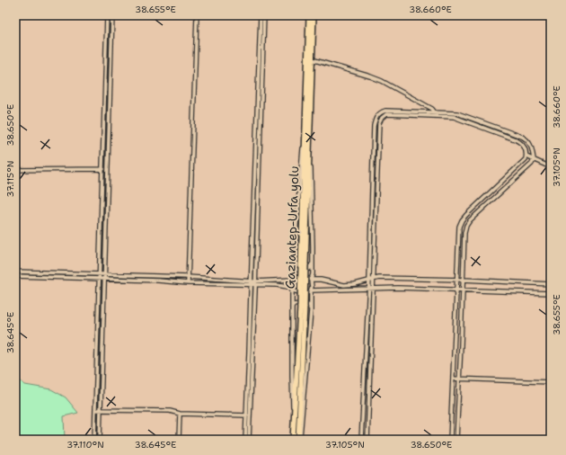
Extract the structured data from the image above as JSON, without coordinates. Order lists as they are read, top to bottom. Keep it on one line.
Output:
{"streets":{"highway":["Gaziantep-Urfa yolu"]},"coordinates":["38.655°E","38.660°E","38.650°E","37.105°N","37.115°N","38.645°E","37.110°N"]}
